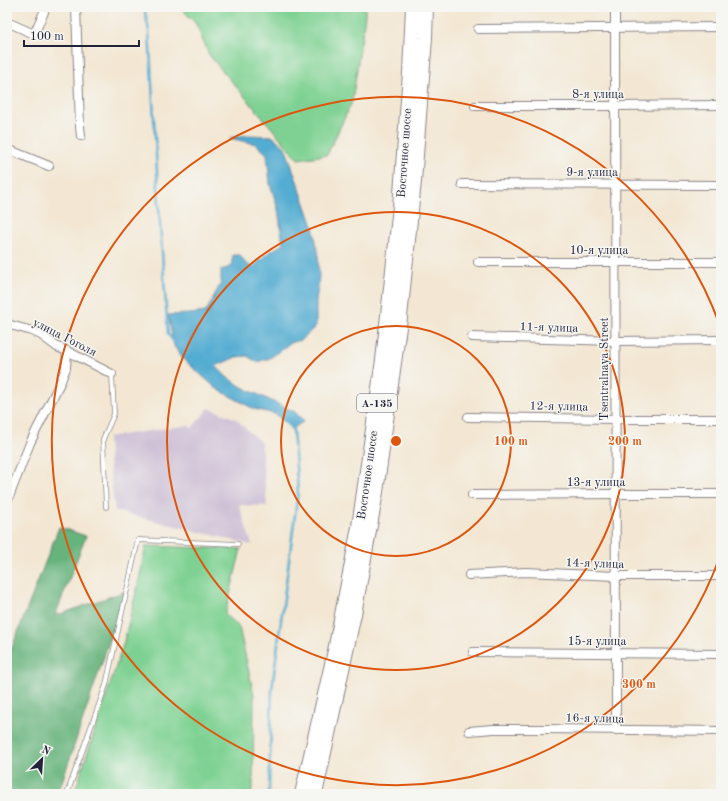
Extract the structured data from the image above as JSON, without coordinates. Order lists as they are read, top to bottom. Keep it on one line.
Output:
{"streets":{"highway":["Восточное шоссе","А-135"],"street":["8-я улица","9-я улица","10-я улица","11-я улица","улица Гоголя","Tsentralnaya Street","12-я улица","13-я улица","14-я улица","15-я улица","16-я улица"]},"crossings":[["8-я улица","Tsentralnaya Street"],["9-я улица","Tsentralnaya Street"],["10-я улица","Tsentralnaya Street"],["11-я улица","Tsentralnaya Street"],["Tsentralnaya Street","12-я улица"],["Tsentralnaya Street","13-я улица"],["Tsentralnaya Street","14-я улица"],["Tsentralnaya Street","15-я улица"],["Tsentralnaya Street","16-я улица"]],"scale_bar":"100 m","north":"top right","rings":["100 m","200 m","300 m"]}
